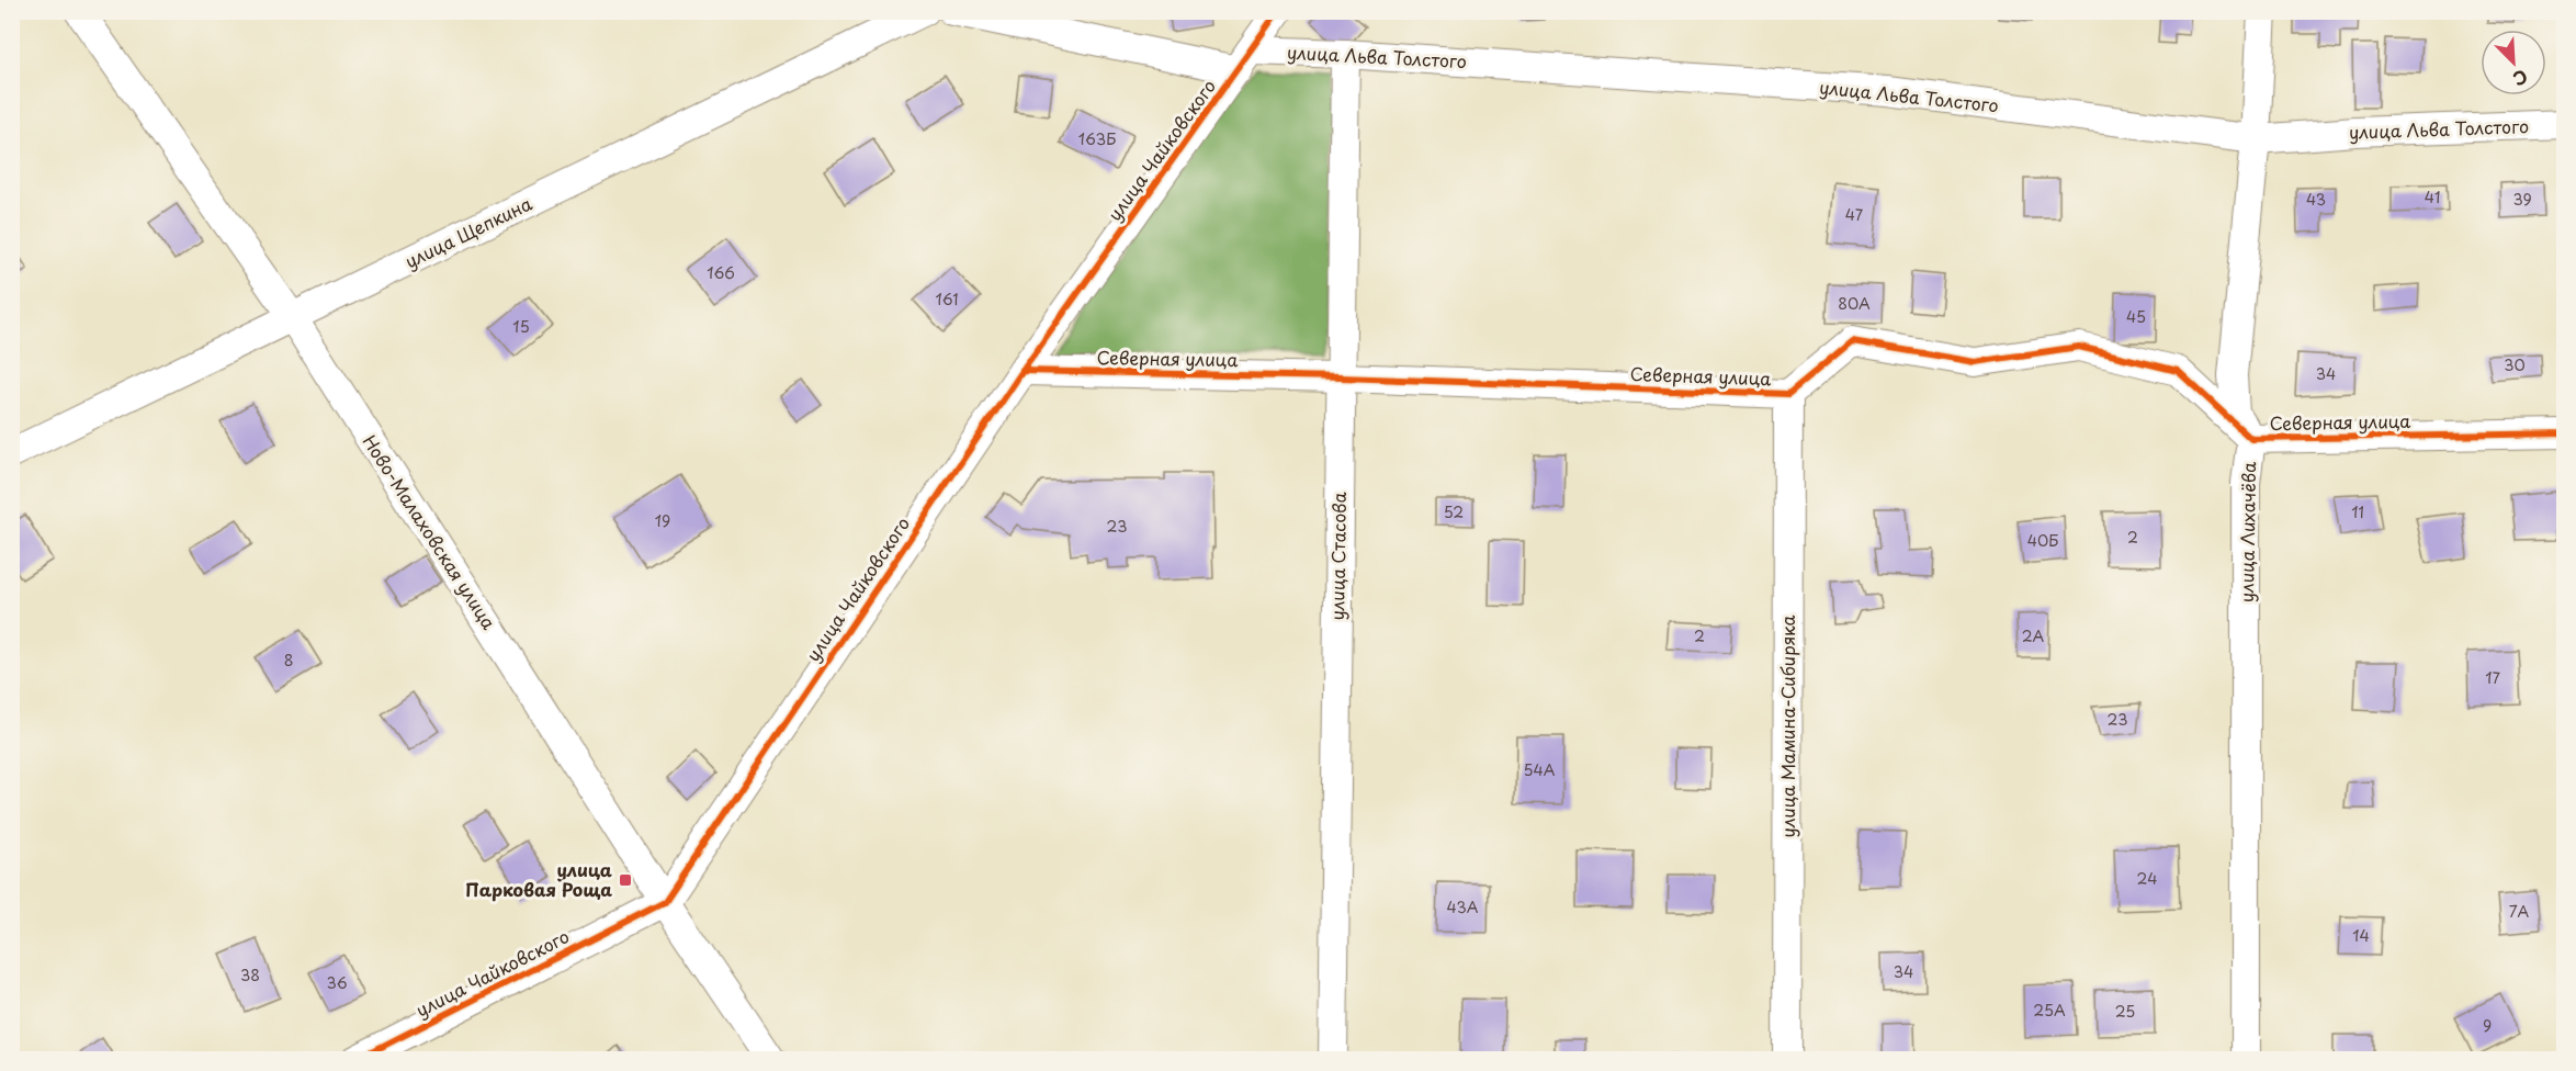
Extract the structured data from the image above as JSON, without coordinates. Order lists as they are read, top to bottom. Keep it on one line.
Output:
{"streets":{"street":["улица Льва Толстого","улица Чайковского","улица Щепкина","Северная улица","Ново-Малаховская улица","улица Лихачёва","улица Стасова","улица Мамина-Сибиряка"]},"crossings":[["улица Льва Толстого","улица Чайковского"],["улица Льва Толстого","улица Лихачёва"],["улица Льва Толстого","улица Стасова"],["улица Чайковского","Северная улица"],["улица Чайковского","Ново-Малаховская улица"],["улица Щепкина","Ново-Малаховская улица"],["Северная улица","улица Лихачёва"],["Северная улица","улица Стасова"],["Северная улица","улица Мамина-Сибиряка"]],"places":{"transit":["улица Парковая Роща"]},"house_numbers":["163Б","41","43","39","47","166","161","80А","45","15","30","34","52","11","19","23","2","40Б","2","2А","8","17","23","54А","24","43А","7А","14","34","38","36","25А","25","9"],"north":"bottom right"}
